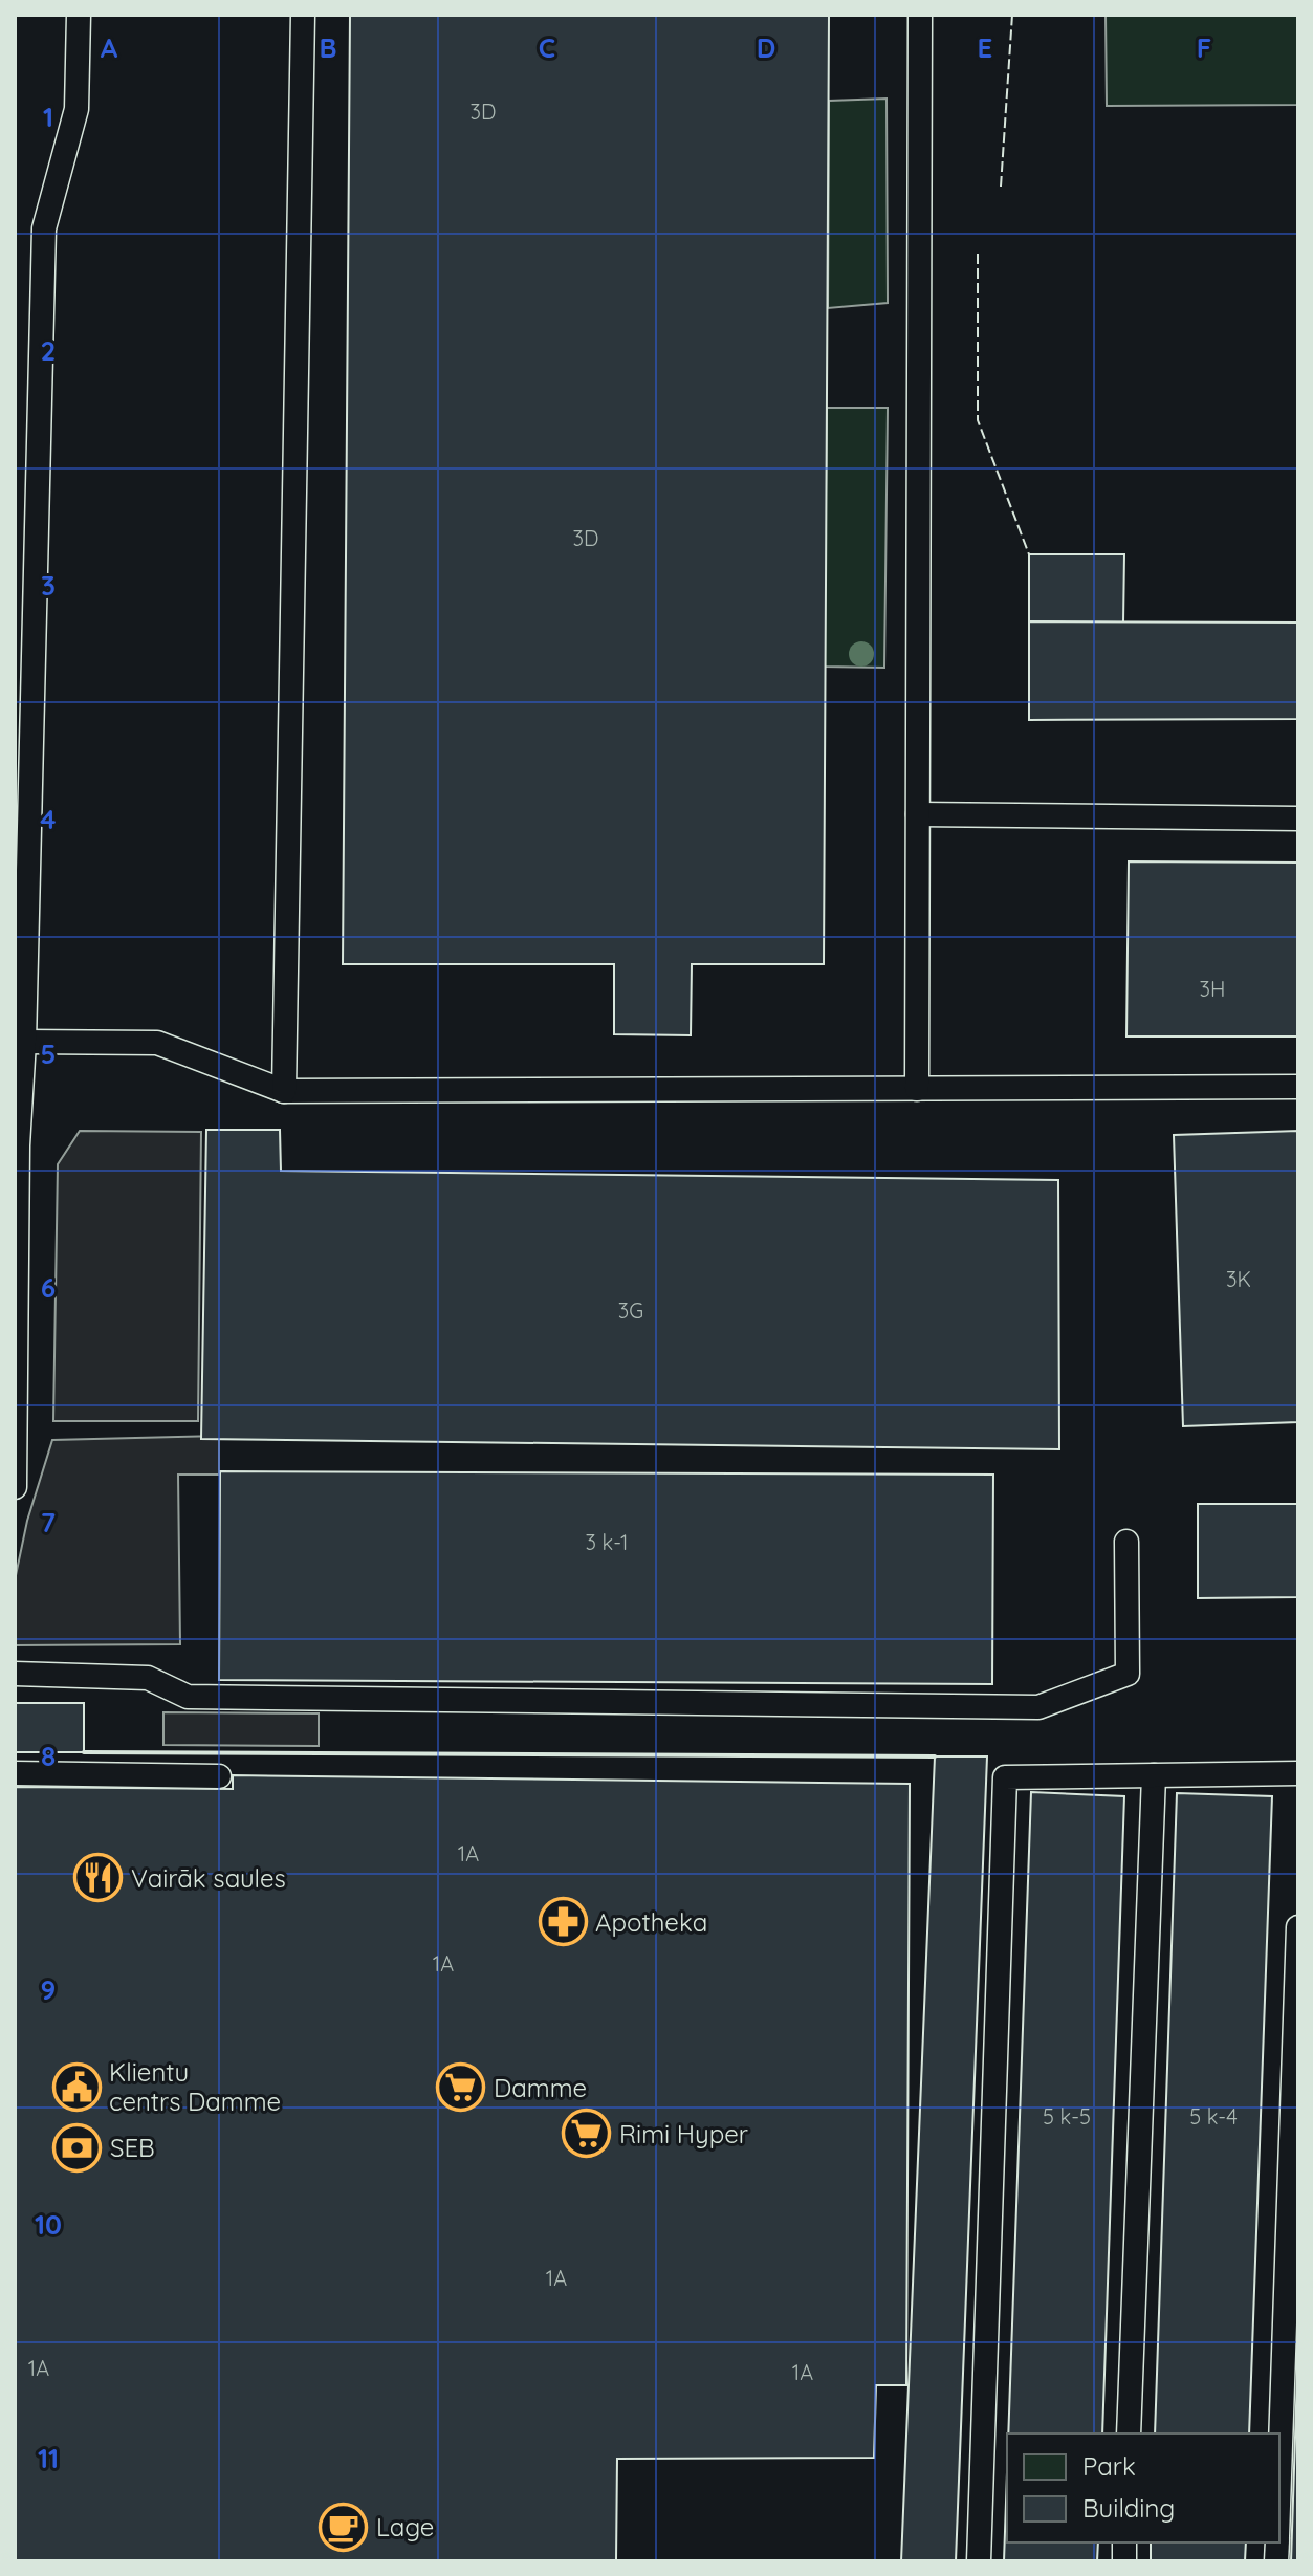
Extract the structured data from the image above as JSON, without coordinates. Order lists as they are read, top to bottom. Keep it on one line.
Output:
{"places":{"restaurant":["Vairāk saules"],"pharmacy":["Apotheka"],"public building":["Klientu centrs Damme"],"supermarket":["Damme","Rimi Hyper"],"bank":["SEB"],"cafe":["Lage"]},"house_numbers":["3D","3D","3H","3K","3G","3 k-1","1A","1A","5 k-5","5 k-4","1A","1A","1A"],"legend":["Park","Building"],"grid":{"columns":["A","B","C","D","E","F"],"rows":["1","2","3","4","5","6","7","8","9","10","11"]}}
